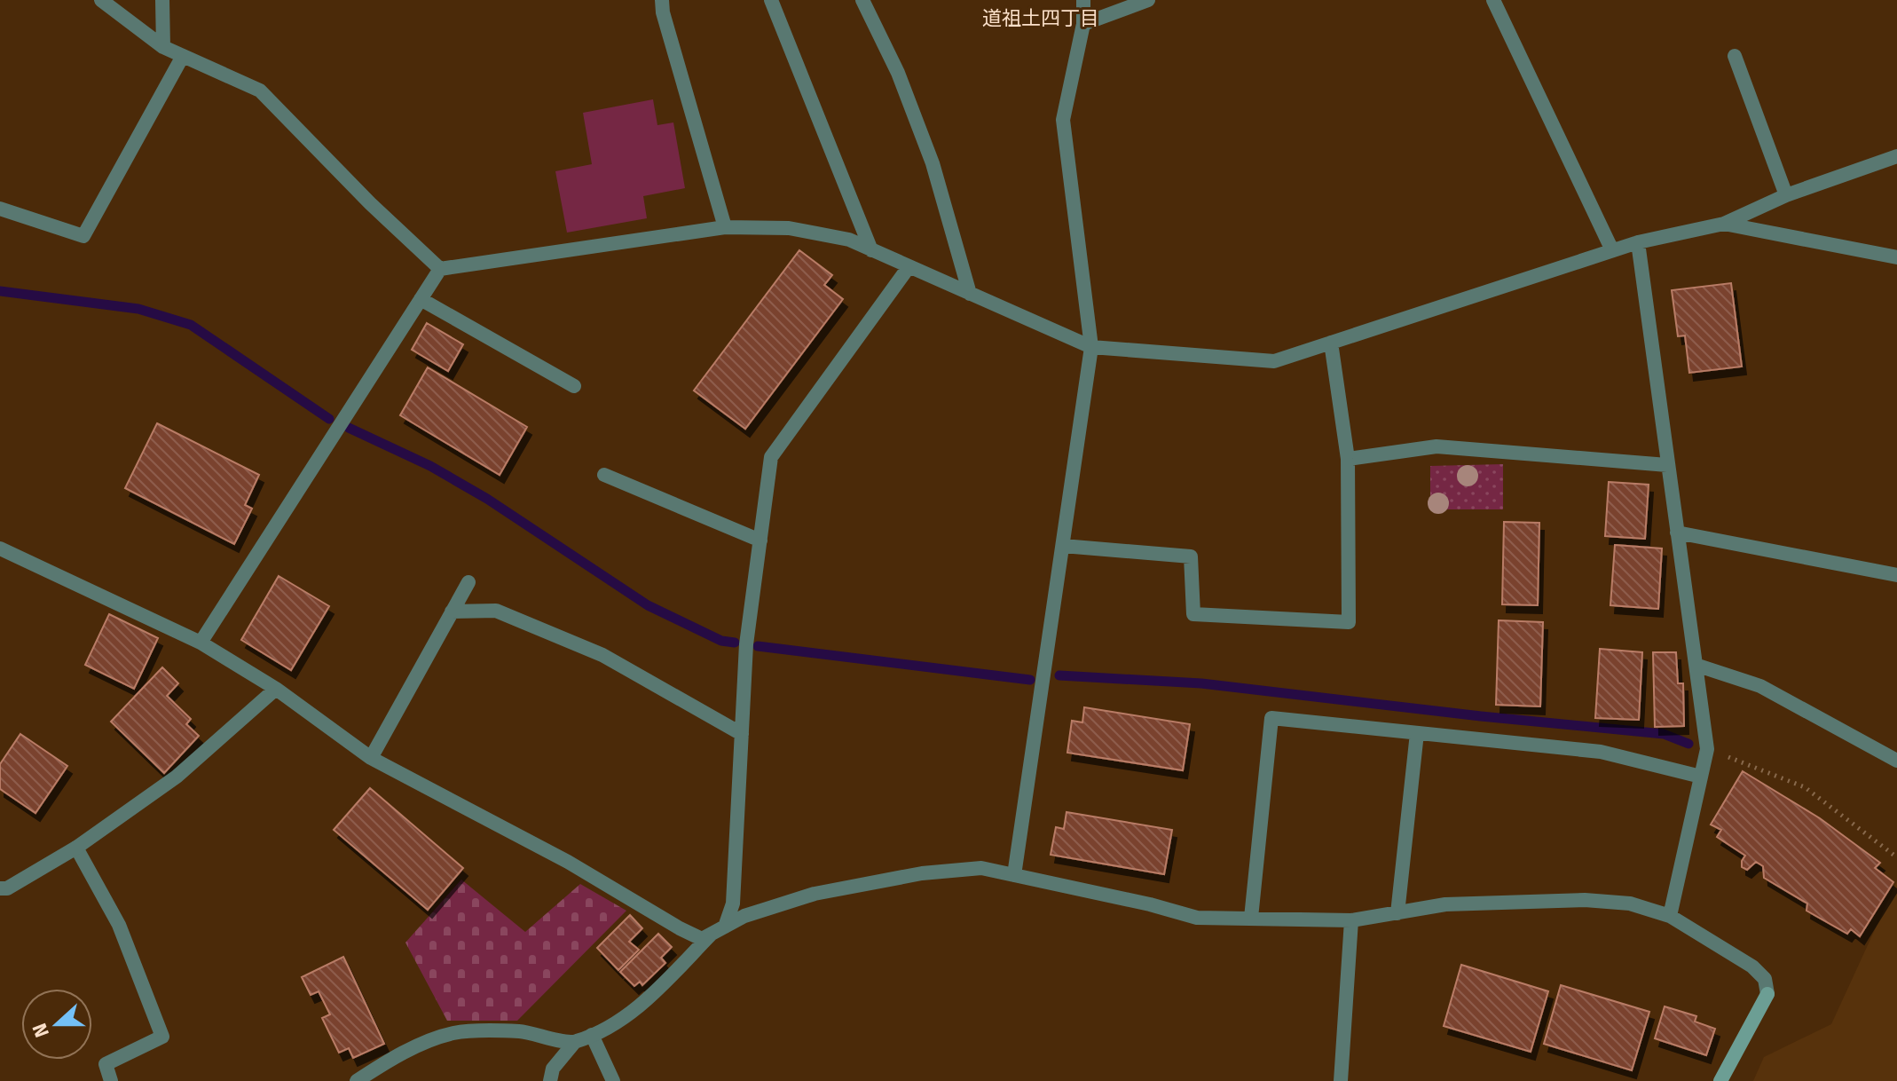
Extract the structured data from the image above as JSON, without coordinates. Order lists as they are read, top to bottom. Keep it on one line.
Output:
{"districts":["道祖土四丁目"],"north":"left"}
